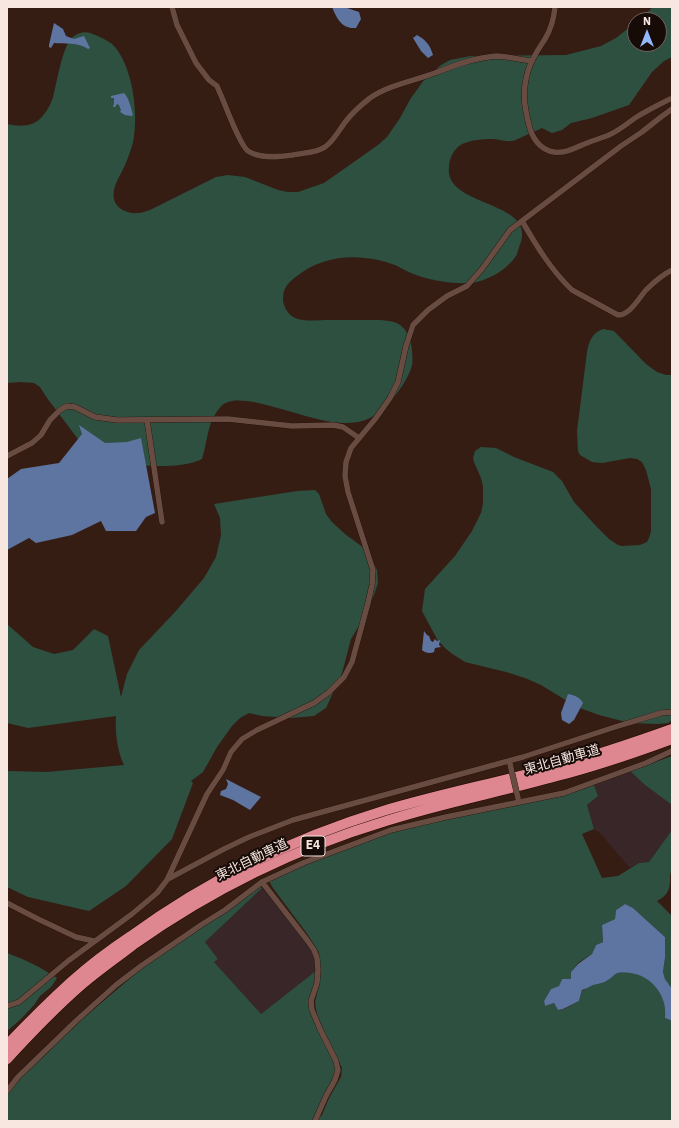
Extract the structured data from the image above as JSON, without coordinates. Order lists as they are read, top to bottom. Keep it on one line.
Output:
{"streets":{"highway":["東北自動車道","E4"]},"north":"top"}
